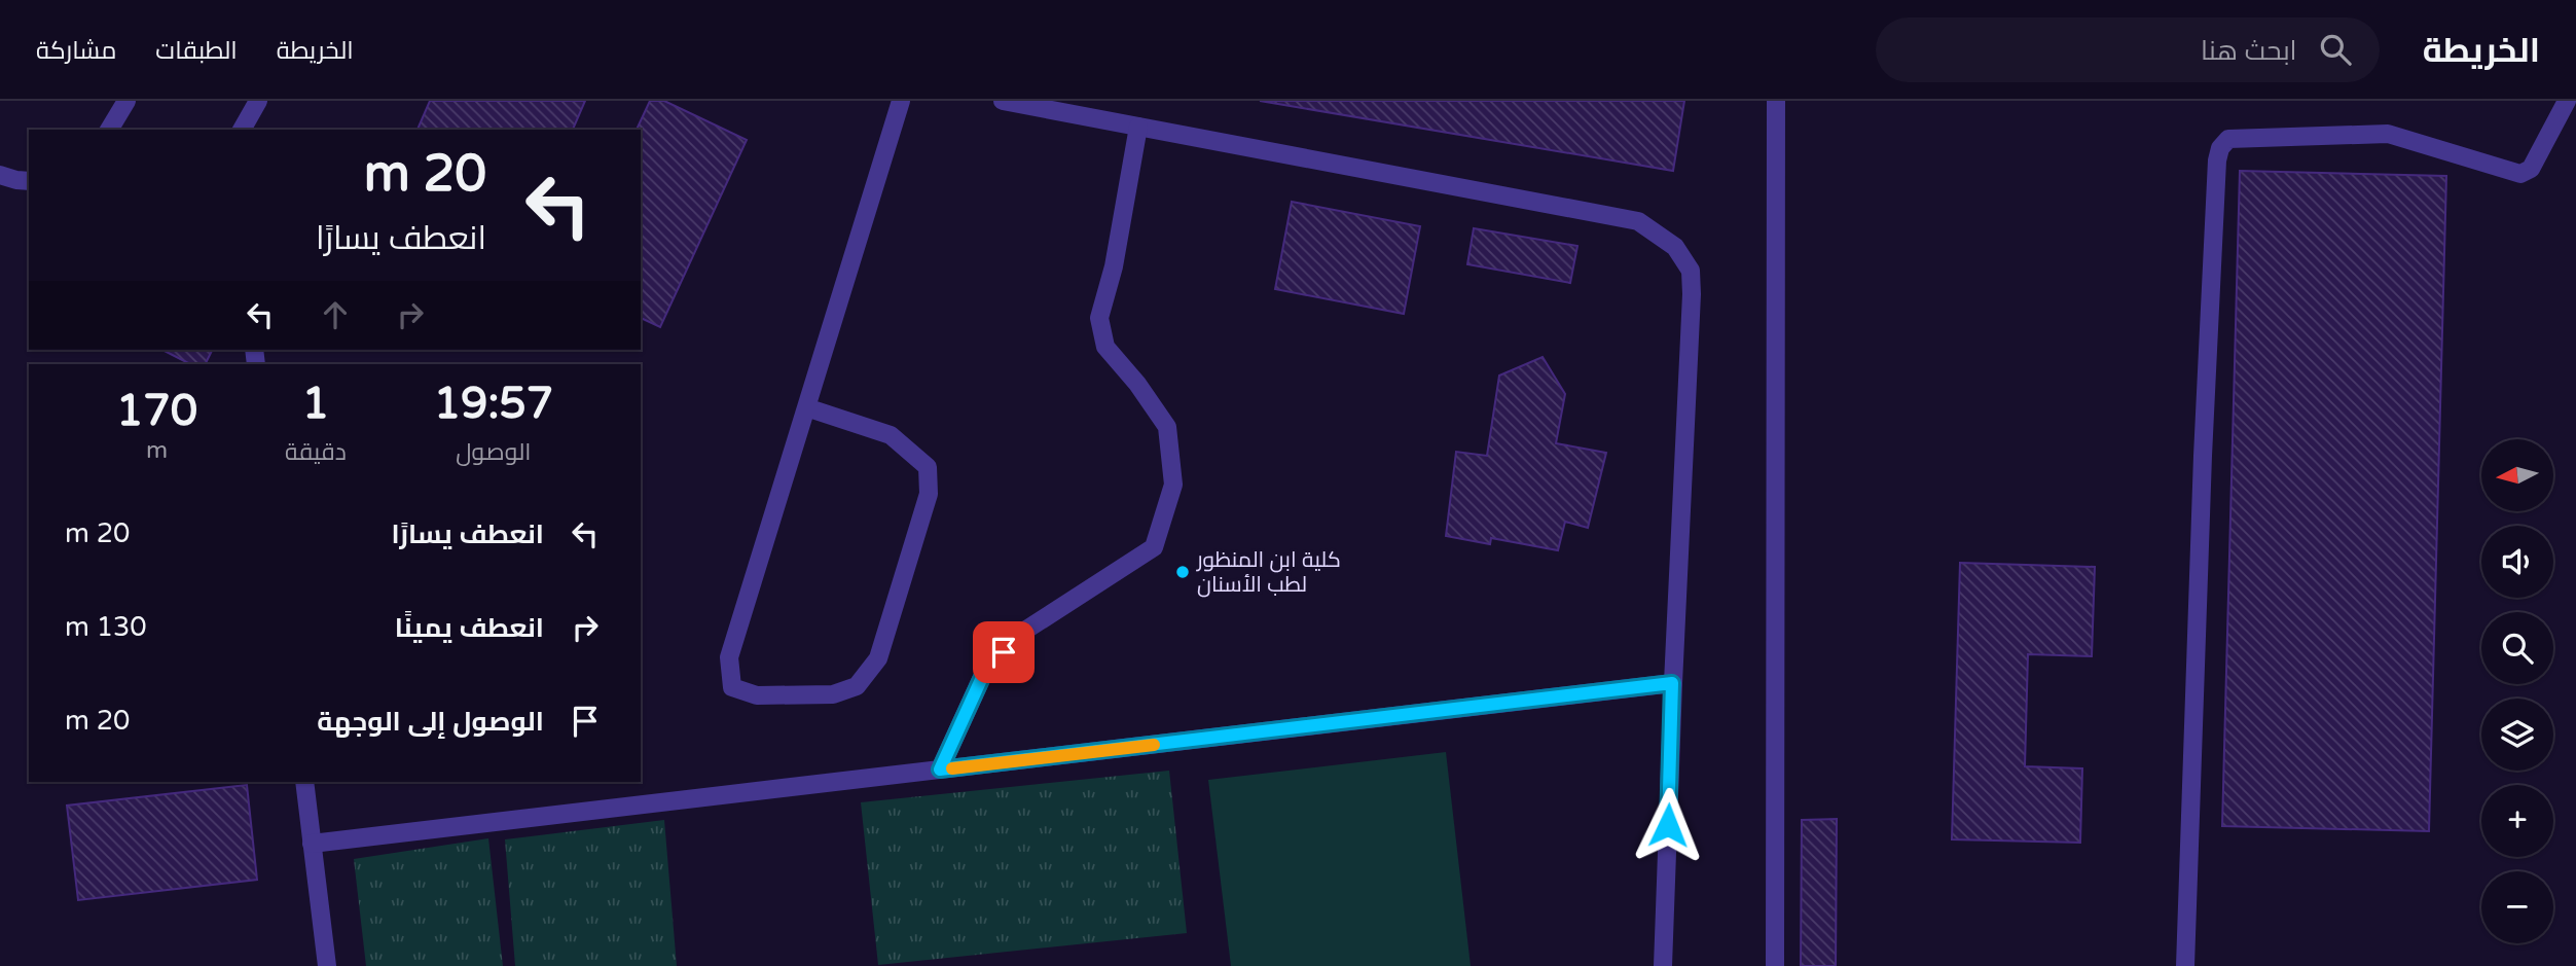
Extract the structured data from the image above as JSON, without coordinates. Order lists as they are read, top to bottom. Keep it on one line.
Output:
{"places":["كلية ابن المنظور لطب الأسنان"],"north":"left","page":{"header":"الخريطة","search":"ابحث هنا","nav":["الخريطة","الطبقات","مشاركة"],"turn":["20 m","انعطف يسارًا"],"eta":["19:57","الوصول","1","دقيقة","170","m"],"map_buttons":["+","−"],"list":[{"name":"انعطف يسارًا","value":"20 m"},{"name":"انعطف يمينًا","value":"130 m"},{"name":"الوصول إلى الوجهة","value":"20 m"}]}}
